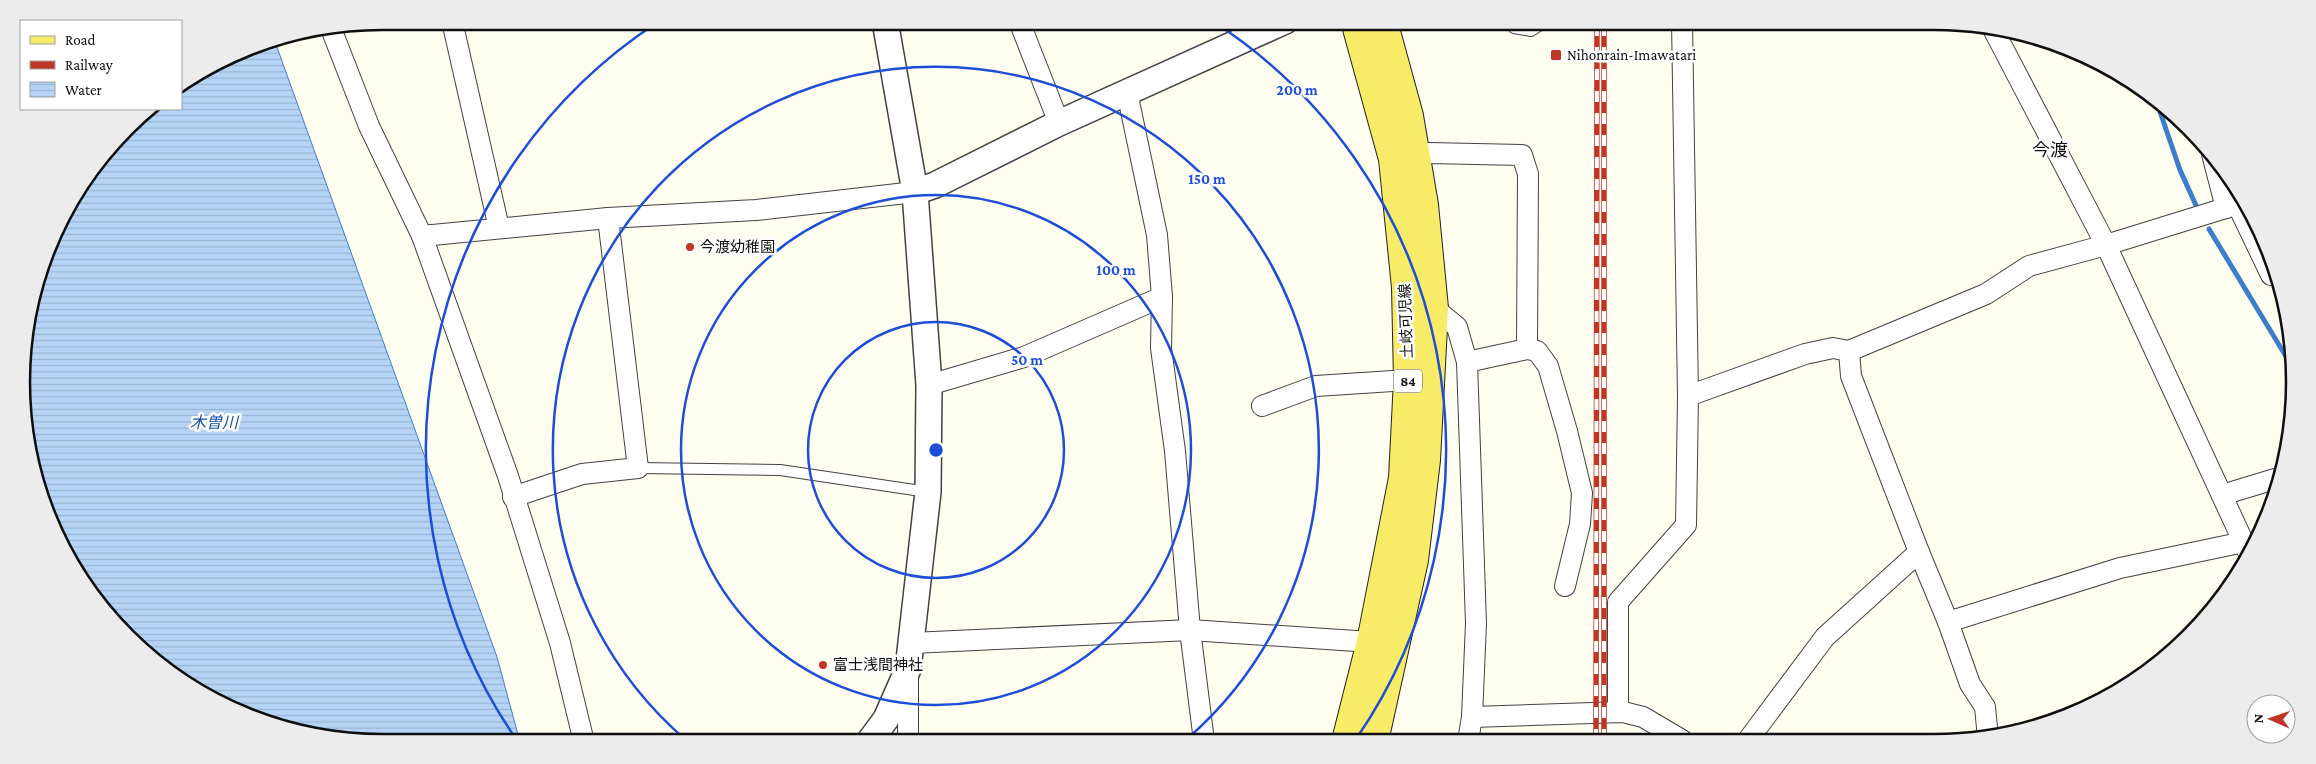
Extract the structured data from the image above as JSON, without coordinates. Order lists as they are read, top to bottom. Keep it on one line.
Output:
{"streets":{"main road":["土岐可児線","84"]},"districts":["今渡"],"water":["木曽川"],"places":{"transit":["Nihonrain-Imawatari"],"other":["今渡幼稚園","富士浅間神社"]},"legend":["Road","Railway","Water"],"north":"left","rings":["200 m","150 m","100 m","50 m"]}
